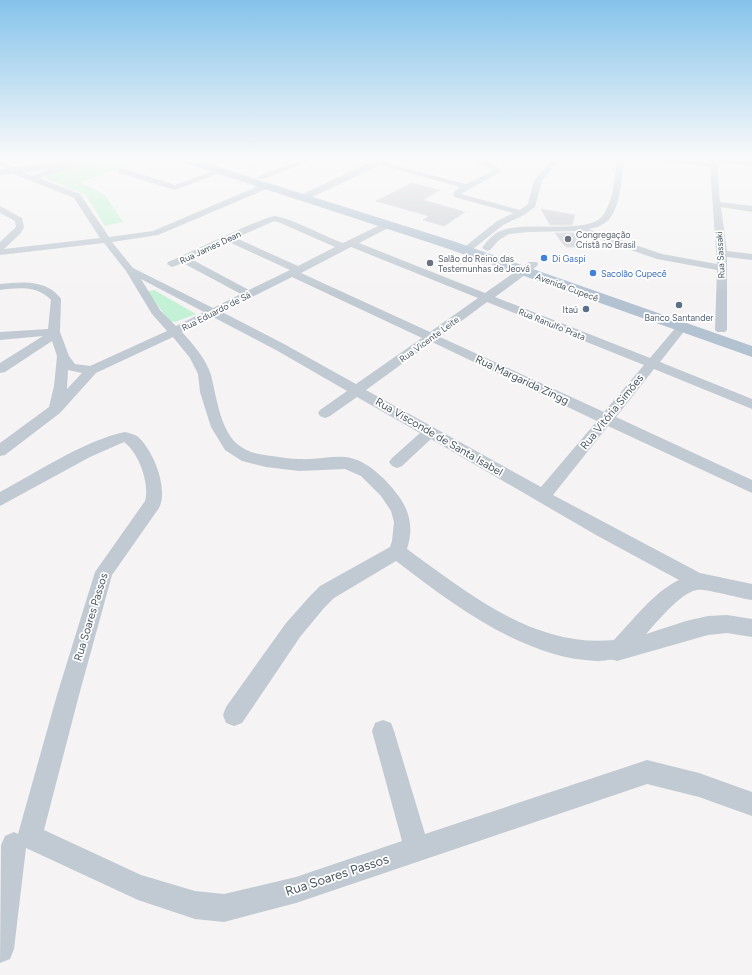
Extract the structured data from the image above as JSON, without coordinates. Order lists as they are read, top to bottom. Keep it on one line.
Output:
{"streets":{"main road":["Avenida Cupecê"],"street":["Rua James Dean","Rua Sassaki","Rua Eduardo de Sá","Rua Ranulfo Prata","Rua Vicente Leite","Rua Margarida Zingg","Rua Vitória Simões","Rua Visconde de Santa Isabel","Rua Soares Passos"]},"crossings":[["Rua James Dean","Rua Ranulfo Prata"],["Rua James Dean","Rua Margarida Zingg"],["Rua Sassaki","Avenida Cupecê"],["Avenida Cupecê","Rua Eduardo de Sá"],["Avenida Cupecê","Rua Vicente Leite"],["Avenida Cupecê","Rua Vitória Simões"],["Rua Eduardo de Sá","Rua Ranulfo Prata"],["Rua Eduardo de Sá","Rua Margarida Zingg"],["Rua Eduardo de Sá","Rua Visconde de Santa Isabel"],["Rua Ranulfo Prata","Rua Vicente Leite"],["Rua Ranulfo Prata","Rua Vitória Simões"],["Rua Vicente Leite","Rua Margarida Zingg"],["Rua Vicente Leite","Rua Visconde de Santa Isabel"],["Rua Margarida Zingg","Rua Vitória Simões"],["Rua Vitória Simões","Rua Visconde de Santa Isabel"]],"places":["Congregação Cristã no Brasil","Di Gaspi","Salão do Reino das Testemunhas de Jeová","Sacolão Cupecê","Banco Santander","Itaú"]}
